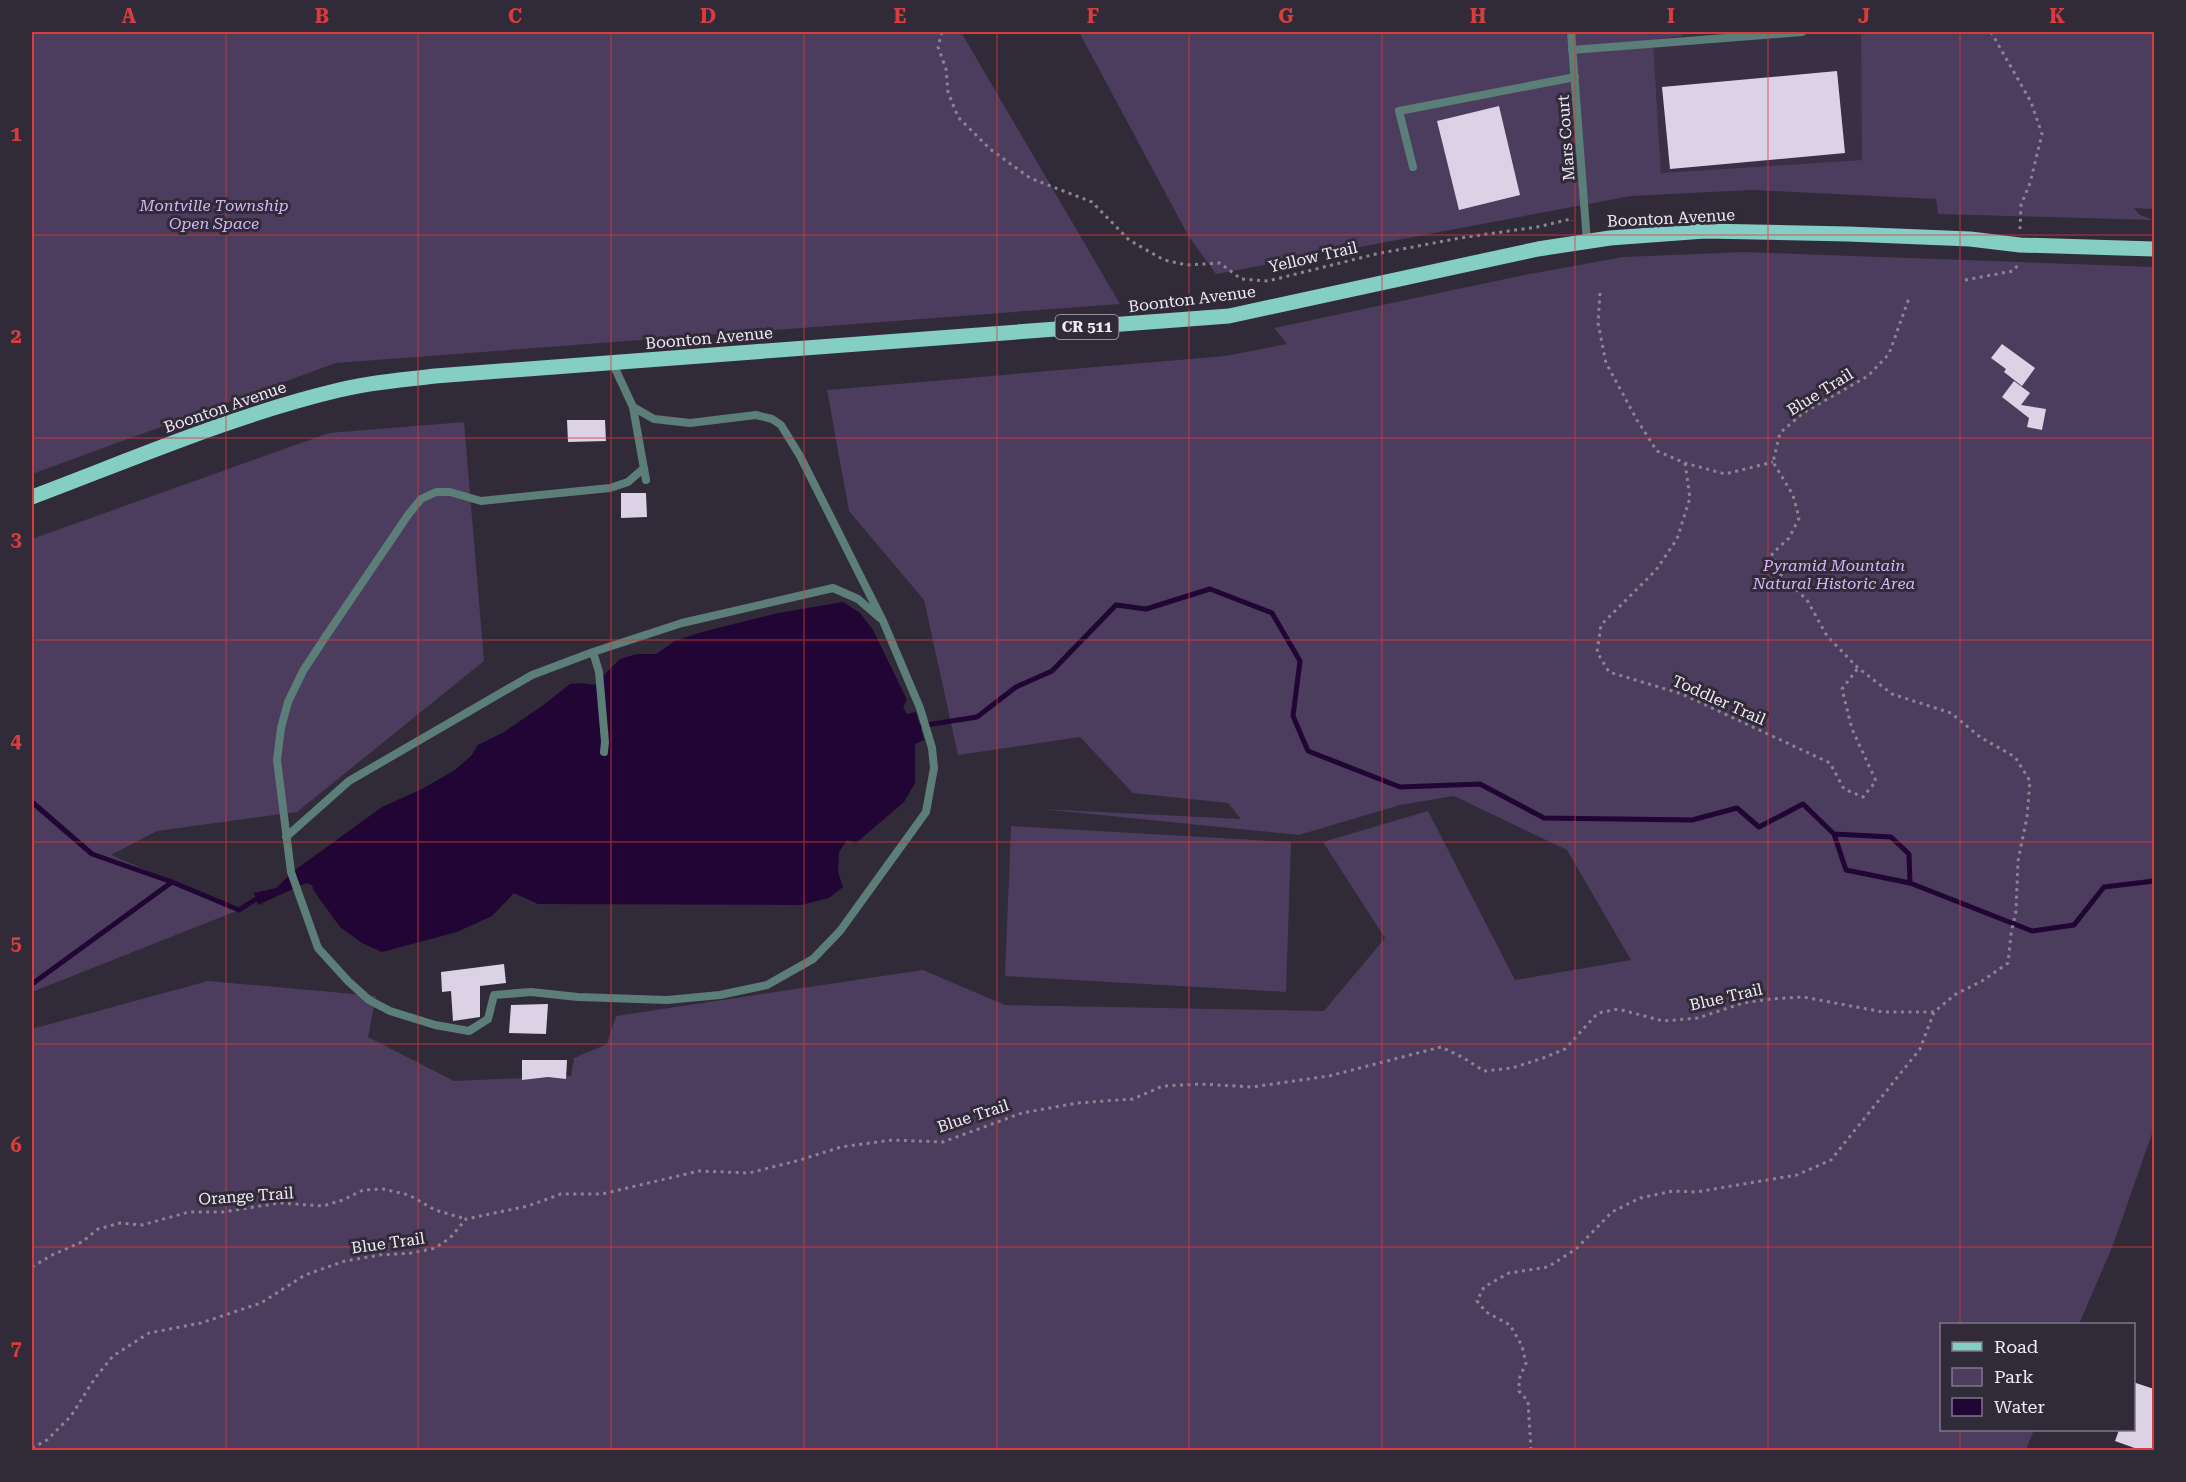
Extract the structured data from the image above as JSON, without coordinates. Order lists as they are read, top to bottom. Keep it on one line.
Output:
{"streets":{"main road":["Boonton Avenue","CR 511"],"lane":["Mars Court"],"path":["Yellow Trail","Blue Trail","Toddler Trail","Orange Trail"]},"crossings":[["Mars Court","Boonton Avenue"],["Mars Court","Yellow Trail"],["Boonton Avenue","Yellow Trail"],["Blue Trail","Orange Trail"]],"parks":["Montville Township Open Space","Pyramid Mountain Natural Historic Area"],"legend":["Road","Park","Water"],"grid":{"columns":["A","B","C","D","E","F","G","H","I","J","K"],"rows":["1","2","3","4","5","6","7"]}}
